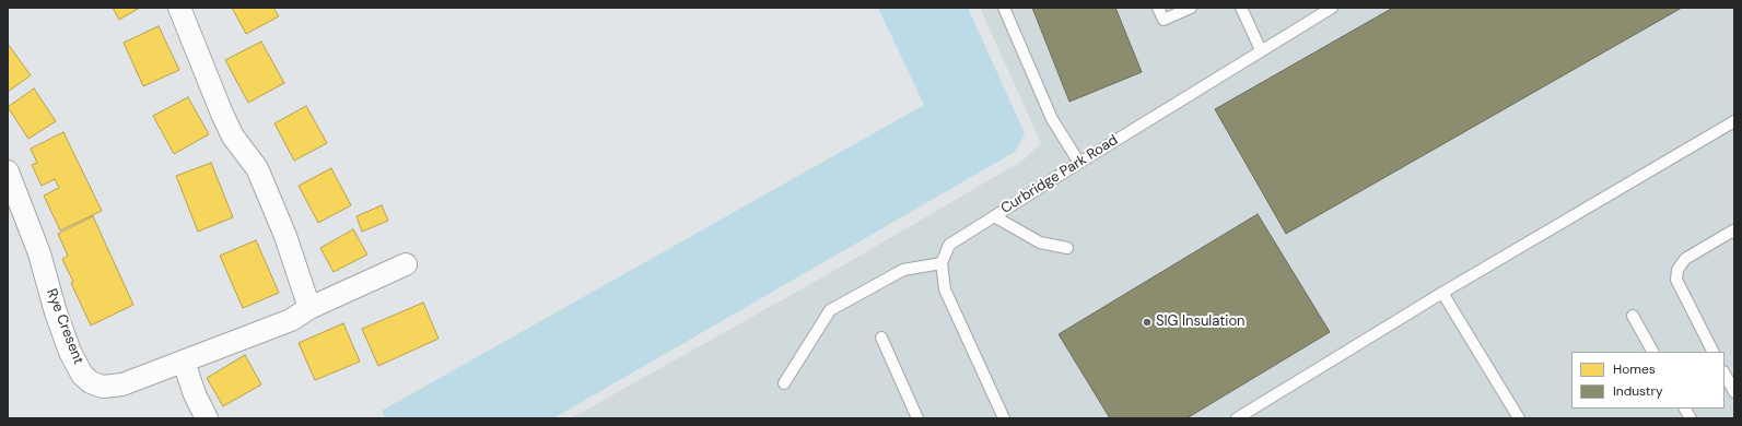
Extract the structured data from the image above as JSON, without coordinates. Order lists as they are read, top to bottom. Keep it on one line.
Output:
{"streets":{"street":["Rye Cresent"],"lane":["Curbridge Park Road"]},"places":["SIG Insulation"],"legend":["Homes","Industry"]}
